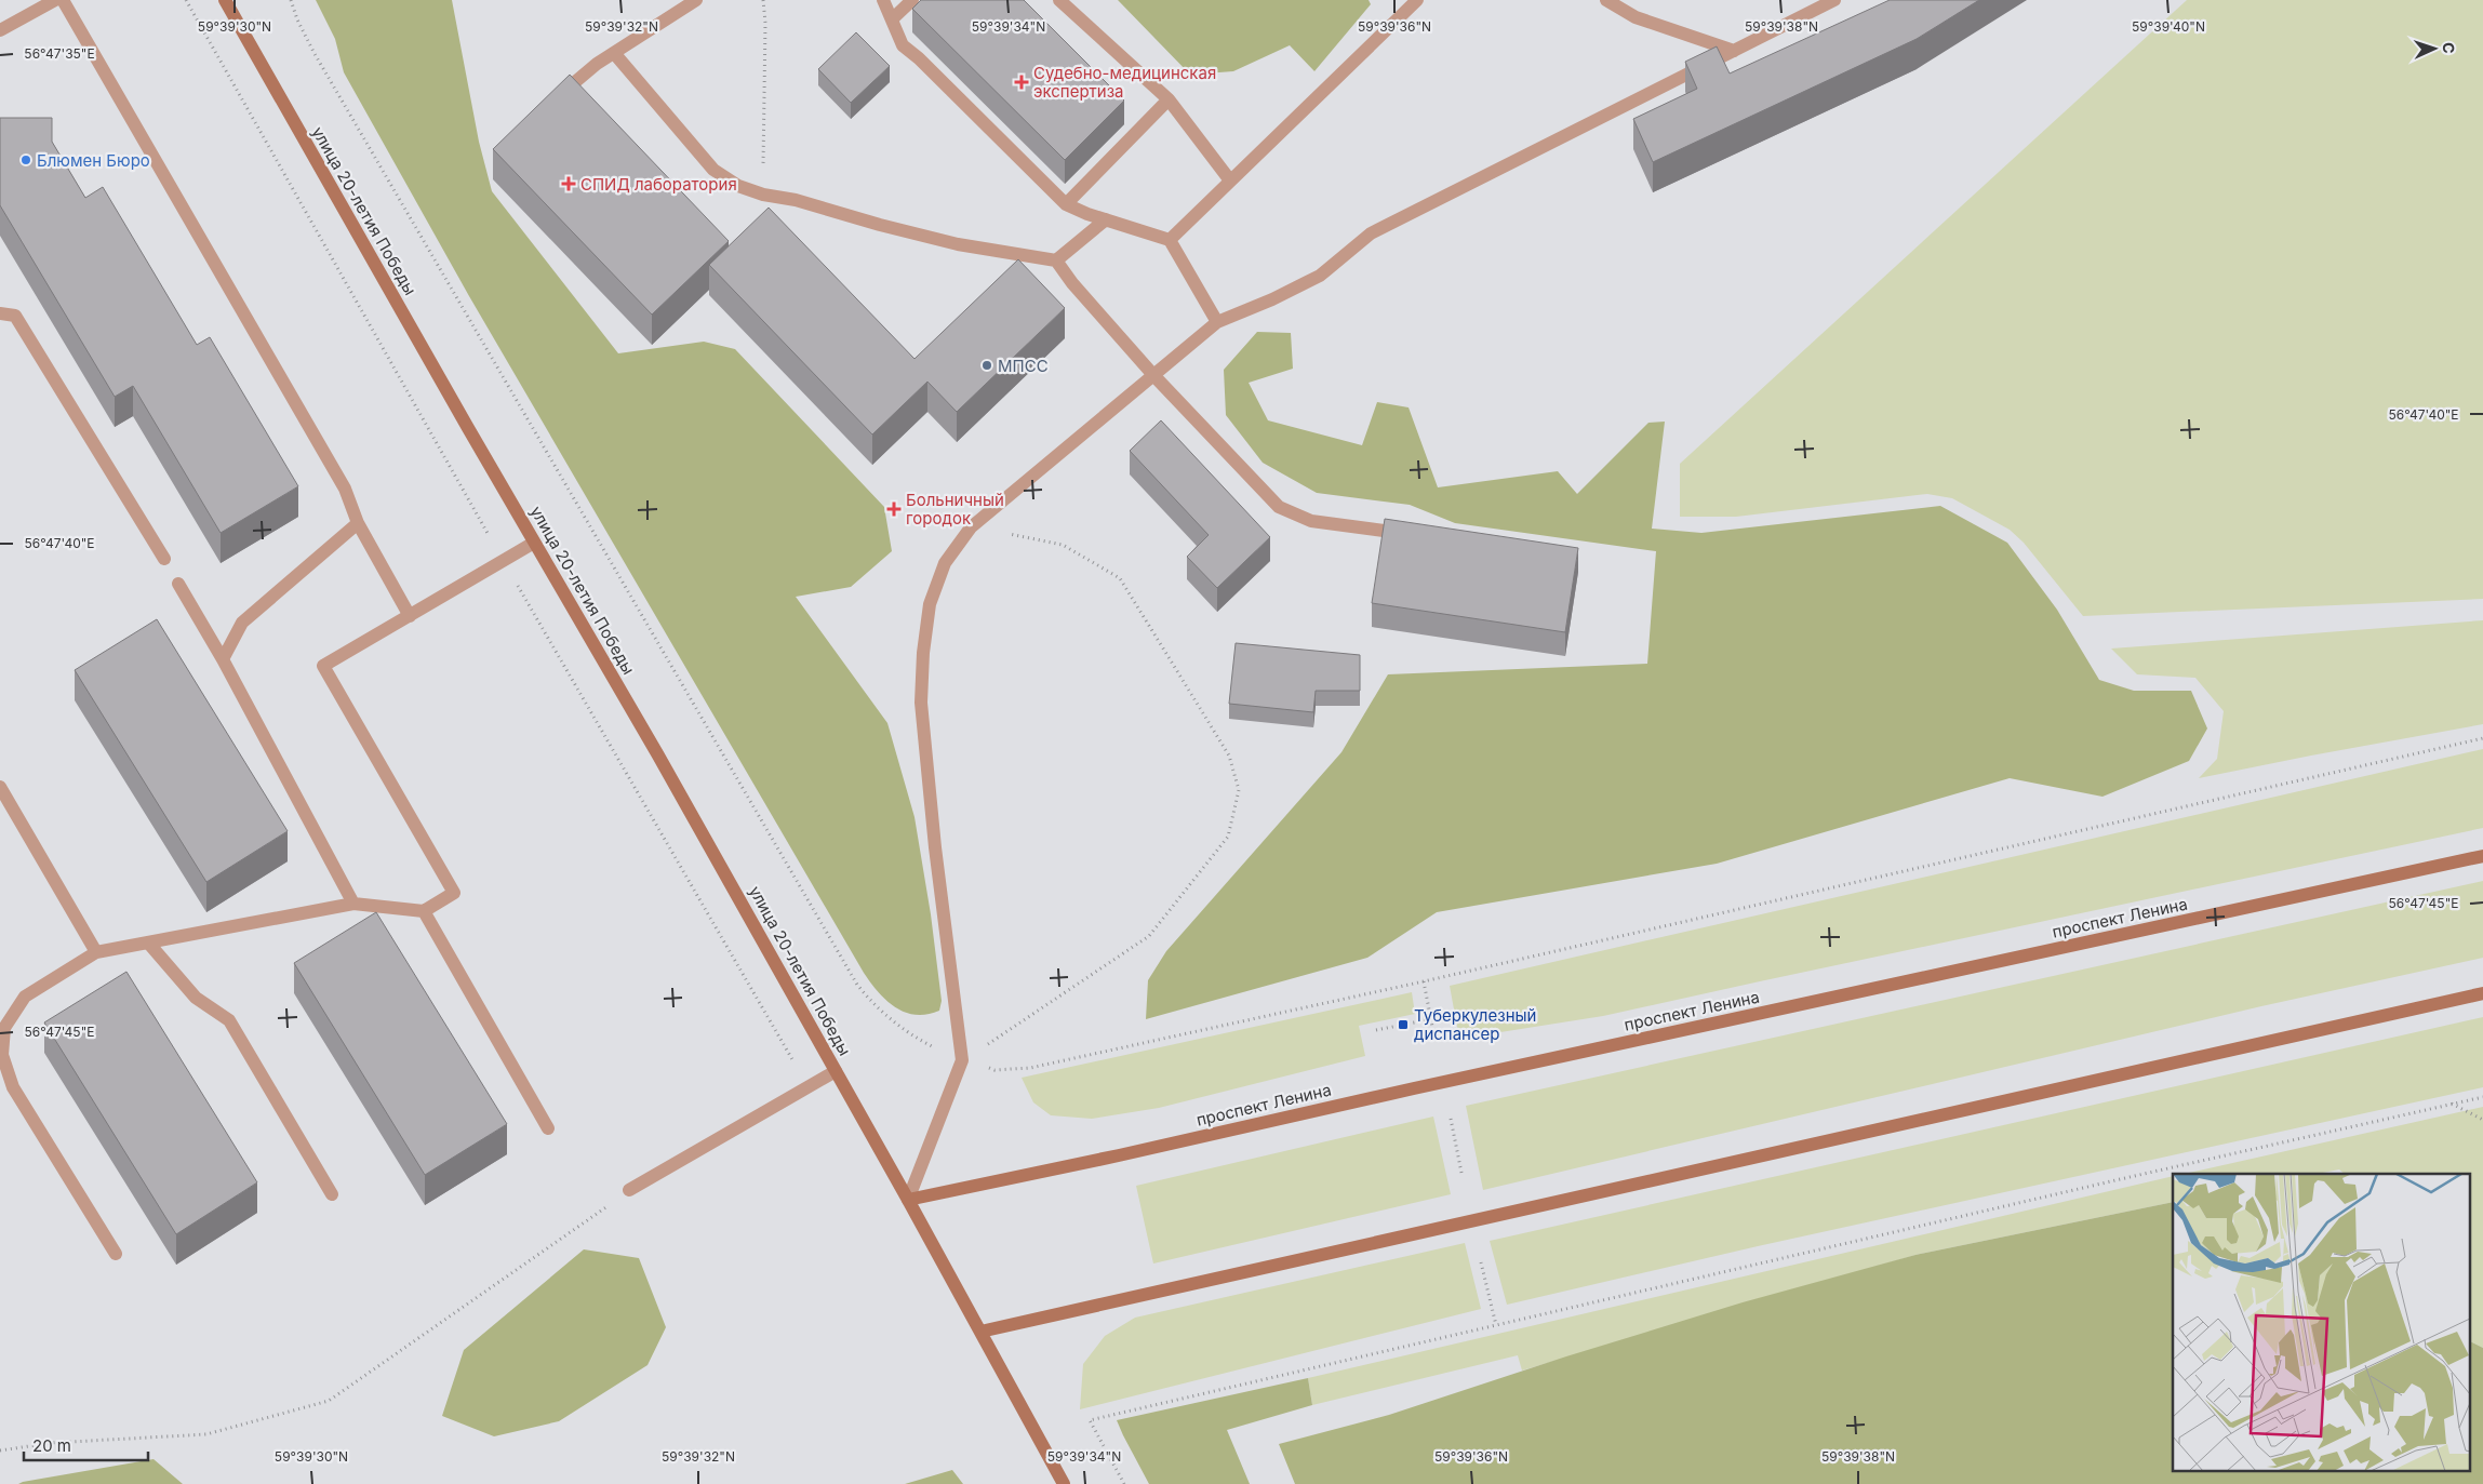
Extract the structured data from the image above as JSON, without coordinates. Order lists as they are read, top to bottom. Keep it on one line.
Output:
{"streets":{"street":["улица 20-летия Победы","проспект Ленина"]},"crossings":[["улица 20-летия Победы","проспект Ленина"]],"places":{"health":["Судебно-медицинская экспертиза","СПИД лаборатория","Больничный городок"],"other":["Блюмен Бюро","МПСС"],"transit":["Туберкулезный диспансер"]},"scale_bar":"20 m","north":"right","coordinates":["59°39'30\"N","59°39'32\"N","59°39'34\"N","59°39'36\"N","59°39'38\"N","59°39'40\"N","56°47'35\"E","56°47'40\"E","56°47'45\"E"]}
